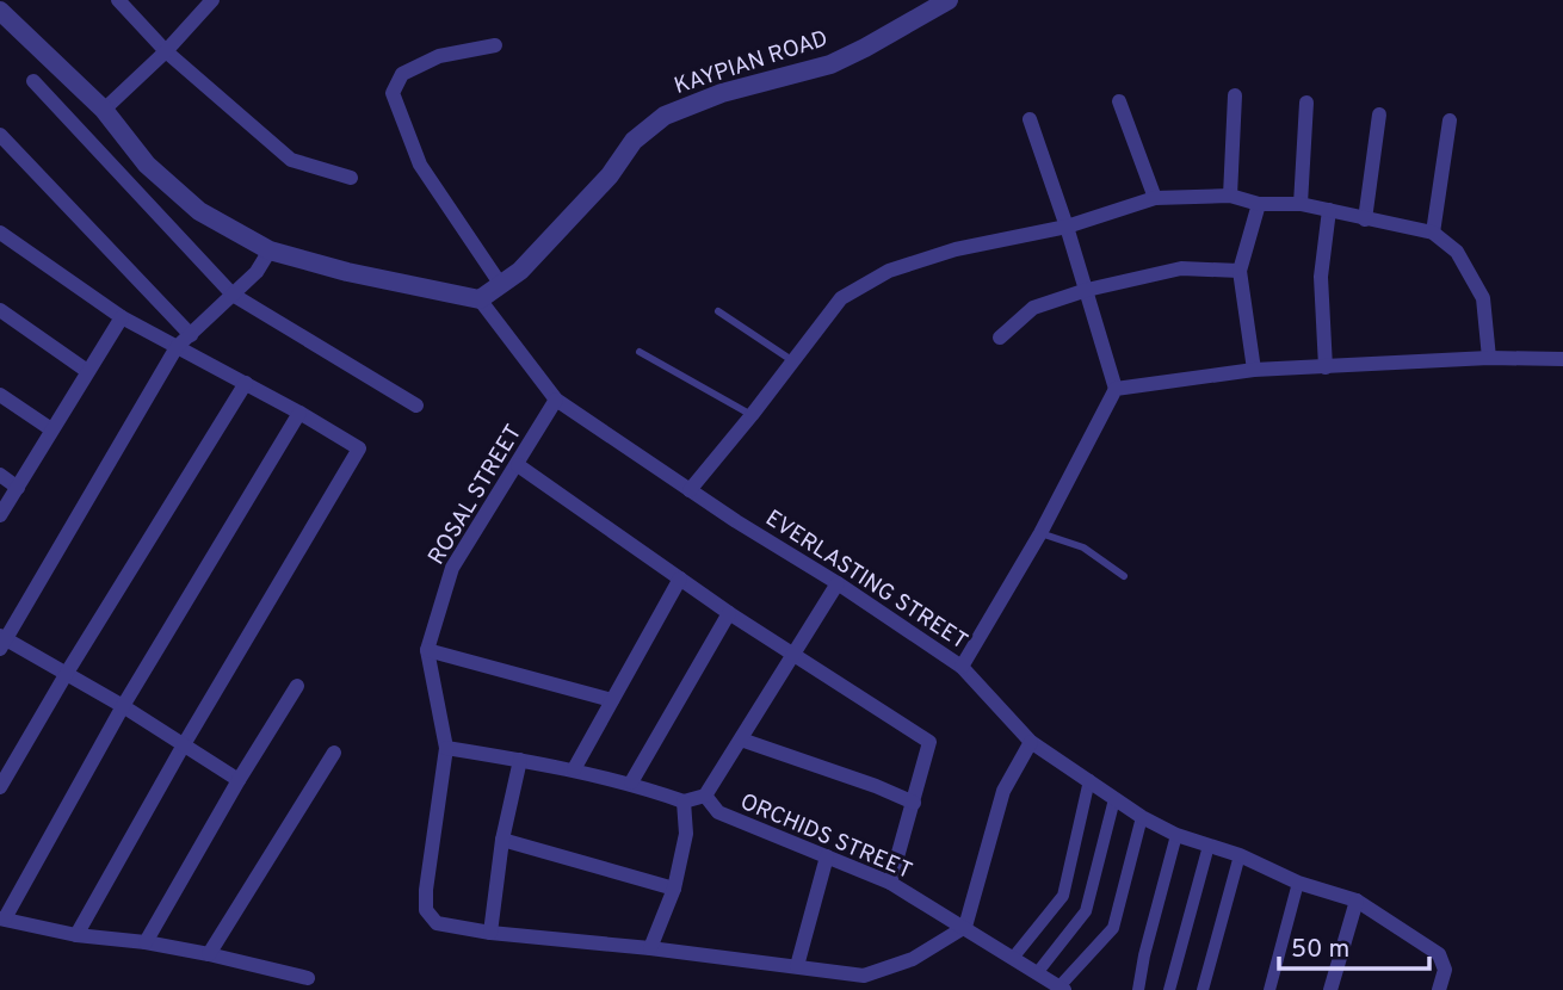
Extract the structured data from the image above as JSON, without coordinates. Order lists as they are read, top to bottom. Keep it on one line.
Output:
{"streets":{"street":["KAYPIAN ROAD","ROSAL STREET","EVERLASTING STREET","ORCHIDS STREET"]},"crossings":[["KAYPIAN ROAD","EVERLASTING STREET"],["ROSAL STREET","EVERLASTING STREET"]],"scale_bar":"50 m"}
